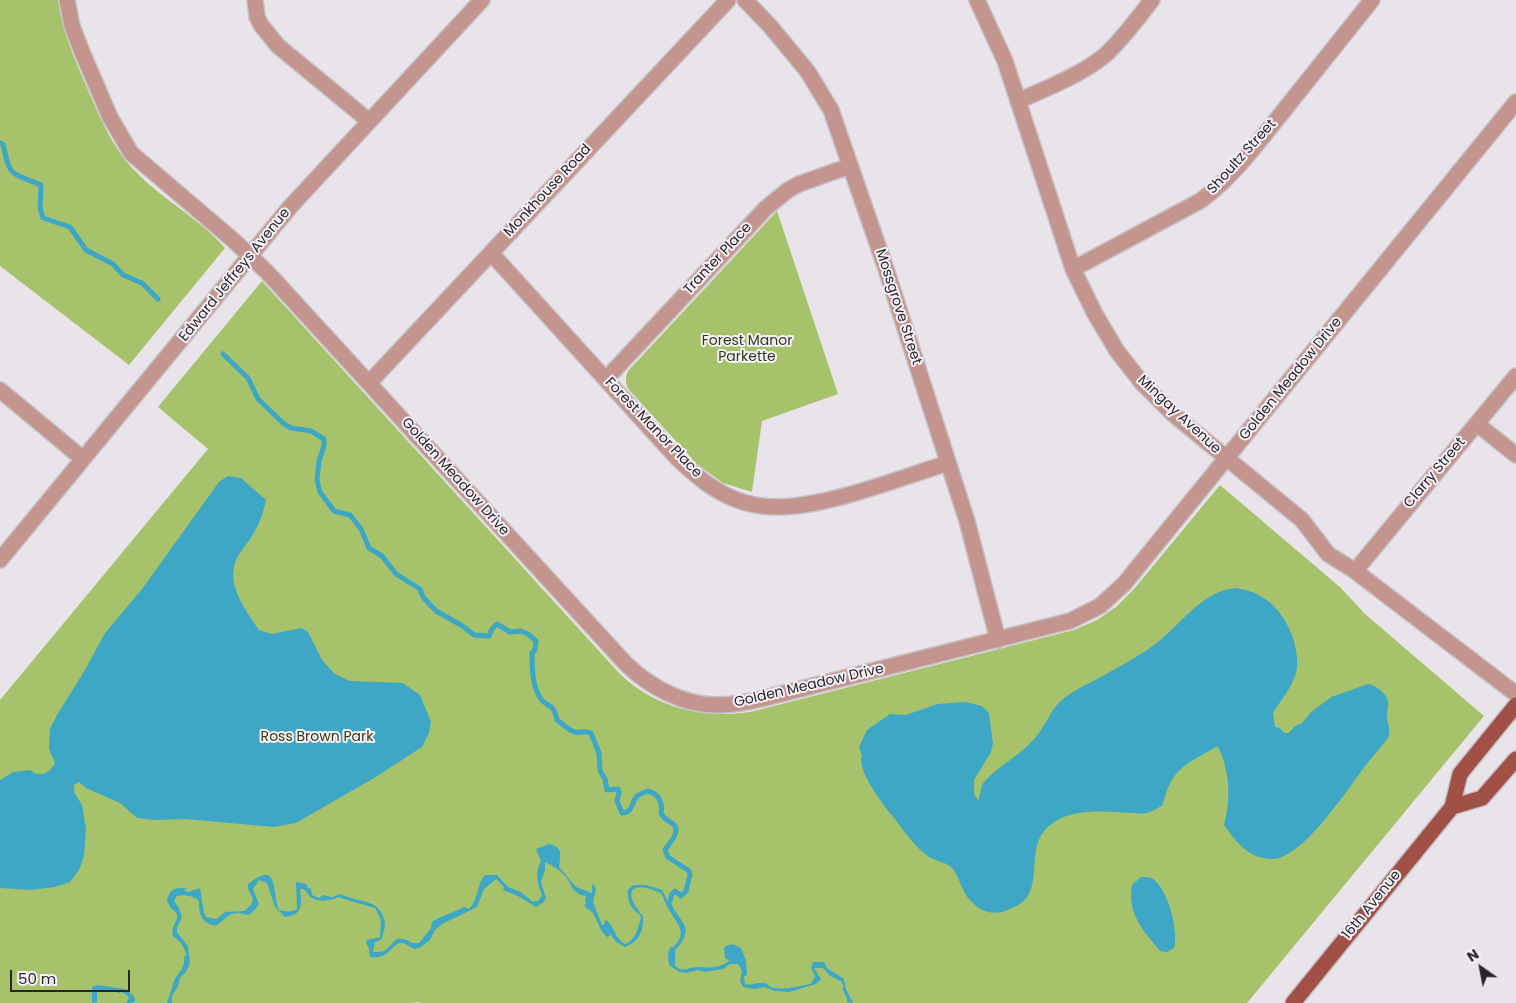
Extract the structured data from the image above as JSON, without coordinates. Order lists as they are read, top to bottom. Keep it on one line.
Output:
{"streets":{"main road":["16th Avenue"],"street":["Shoultz Street","Monkhouse Road","Tranter Place","Edward Jeffreys Avenue","Mossgrove Street","Golden Meadow Drive","Mingay Avenue","Forest Manor Place","Clarry Street"]},"crossings":[["Shoultz Street","Mingay Avenue"],["Monkhouse Road","Golden Meadow Drive"],["Monkhouse Road","Forest Manor Place"],["Tranter Place","Mossgrove Street"],["Tranter Place","Forest Manor Place"],["Edward Jeffreys Avenue","Golden Meadow Drive"],["Mossgrove Street","Golden Meadow Drive"],["Mossgrove Street","Forest Manor Place"],["Golden Meadow Drive","Mingay Avenue"],["Mingay Avenue","Clarry Street"]],"parks":["Forest Manor Parkette","Ross Brown Park"],"scale_bar":"50 m","north":"top left"}
